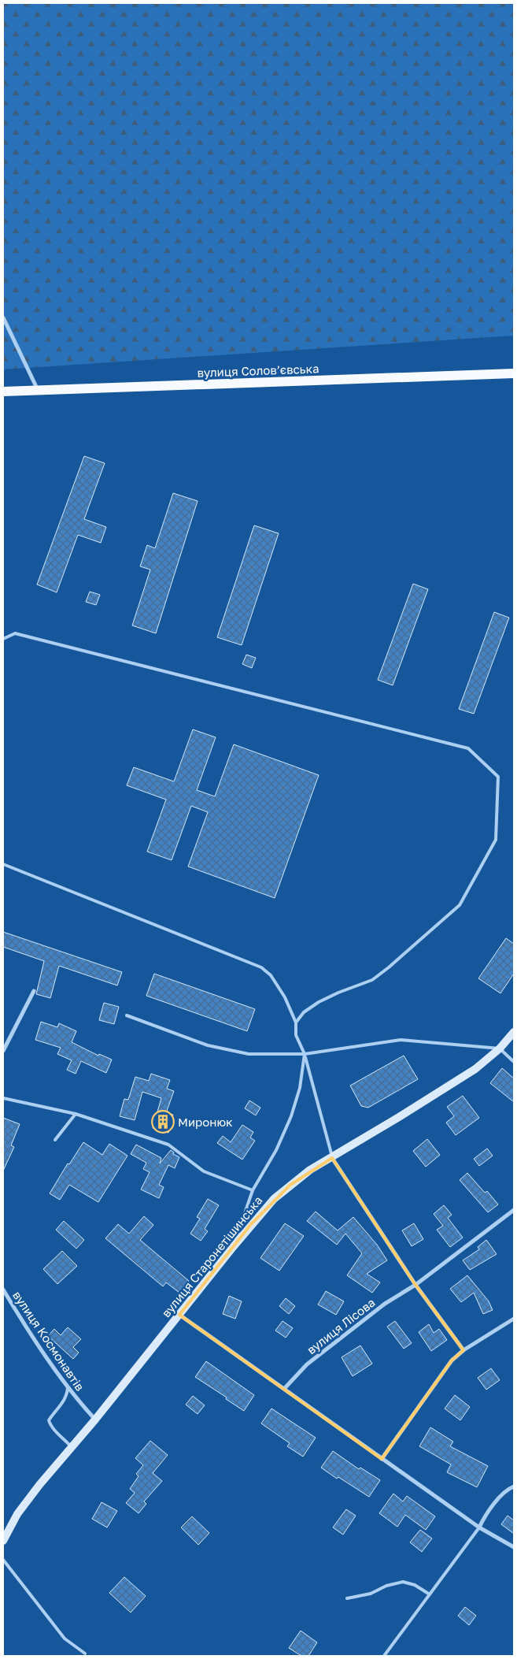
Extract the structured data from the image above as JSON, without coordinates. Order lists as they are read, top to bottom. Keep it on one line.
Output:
{"streets":{"main road":["вулиця Соловʼєвська","вулиця Старонетішинська"],"street":["вулиця Лісова","вулиця Космонавтів"]},"crossings":[["вулиця Старонетішинська","вулиця Космонавтів"]],"places":{"building":["Миронюк"]}}
